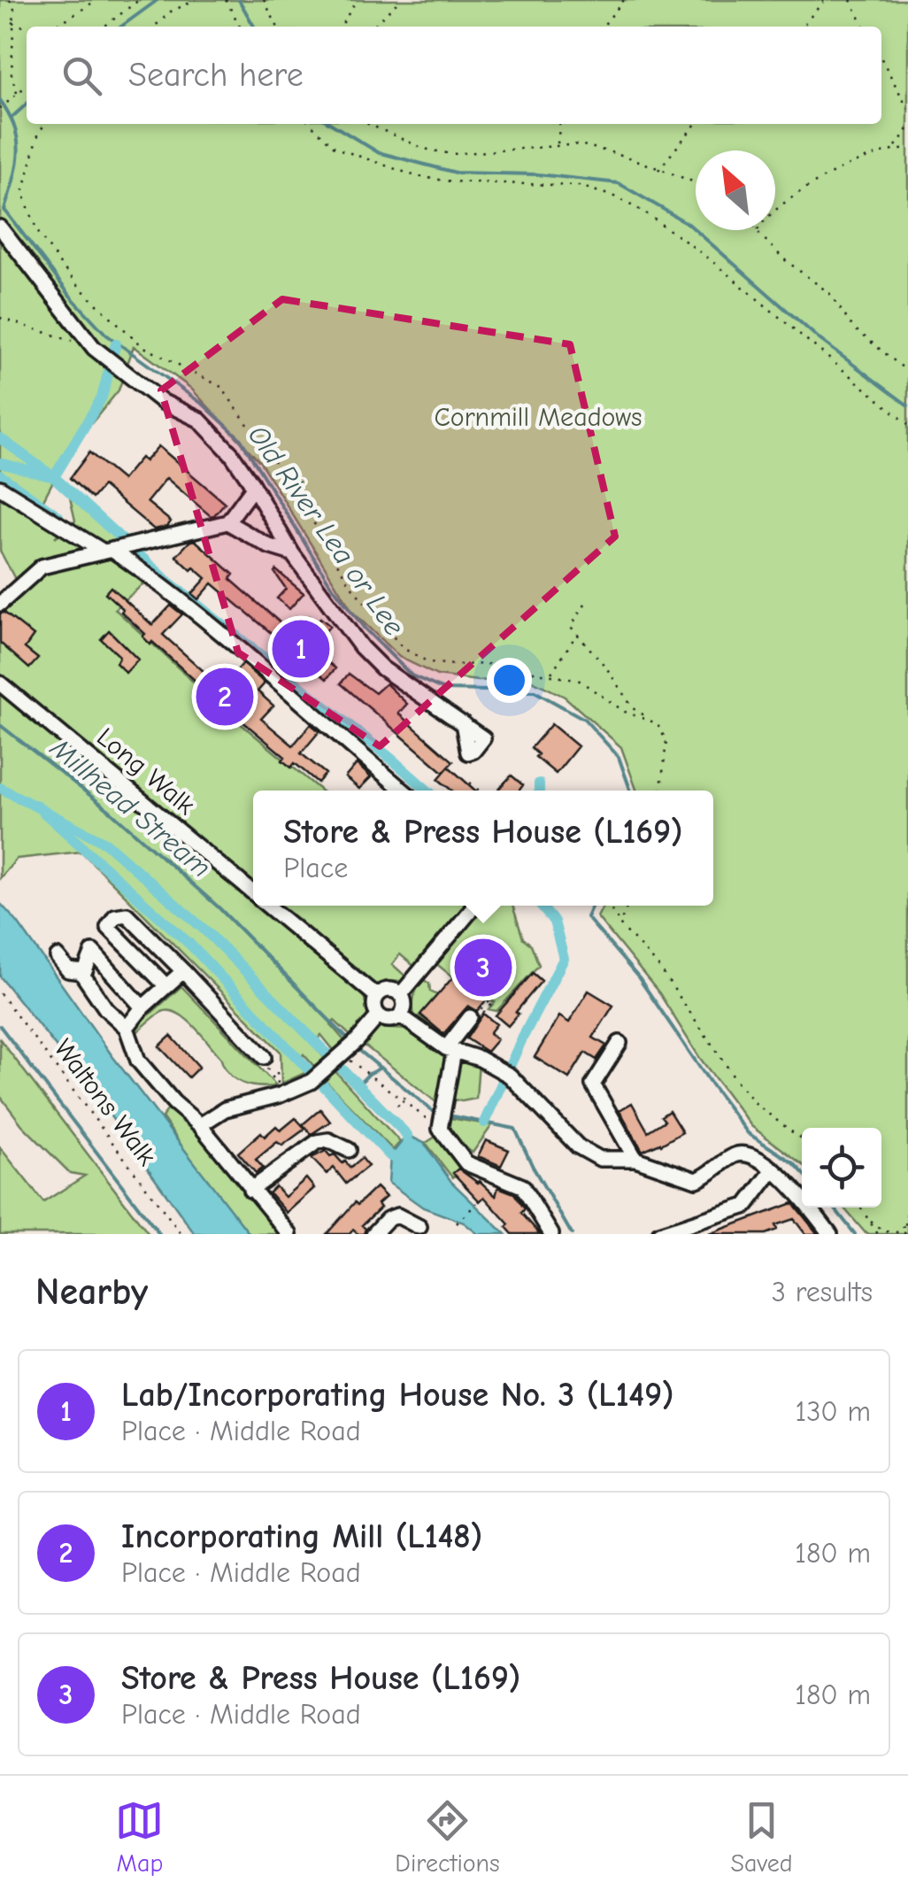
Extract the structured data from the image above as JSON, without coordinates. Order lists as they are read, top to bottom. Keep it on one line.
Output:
{"streets":{"street":["Long Walk"],"path":["Waltons Walk"]},"water":["Old River Lea or Lee","Millhead Stream"],"parks":["Cornmill Meadows"],"north":"top left","page":{"search":"Search here","pins":["1","2","3"],"popup":["Store & Press House (L169)","Place"],"heading":["Nearby","3 results"],"list":[{"mark":"1","name":"Lab/Incorporating House No. 3 (L149)","note":"Place · Middle Road","value":"130 m"},{"mark":"2","name":"Incorporating Mill (L148)","note":"Place · Middle Road","value":"180 m"},{"mark":"3","name":"Store & Press House (L169)","note":"Place · Middle Road","value":"180 m"}],"nav":["Map","Directions","Saved"]}}
